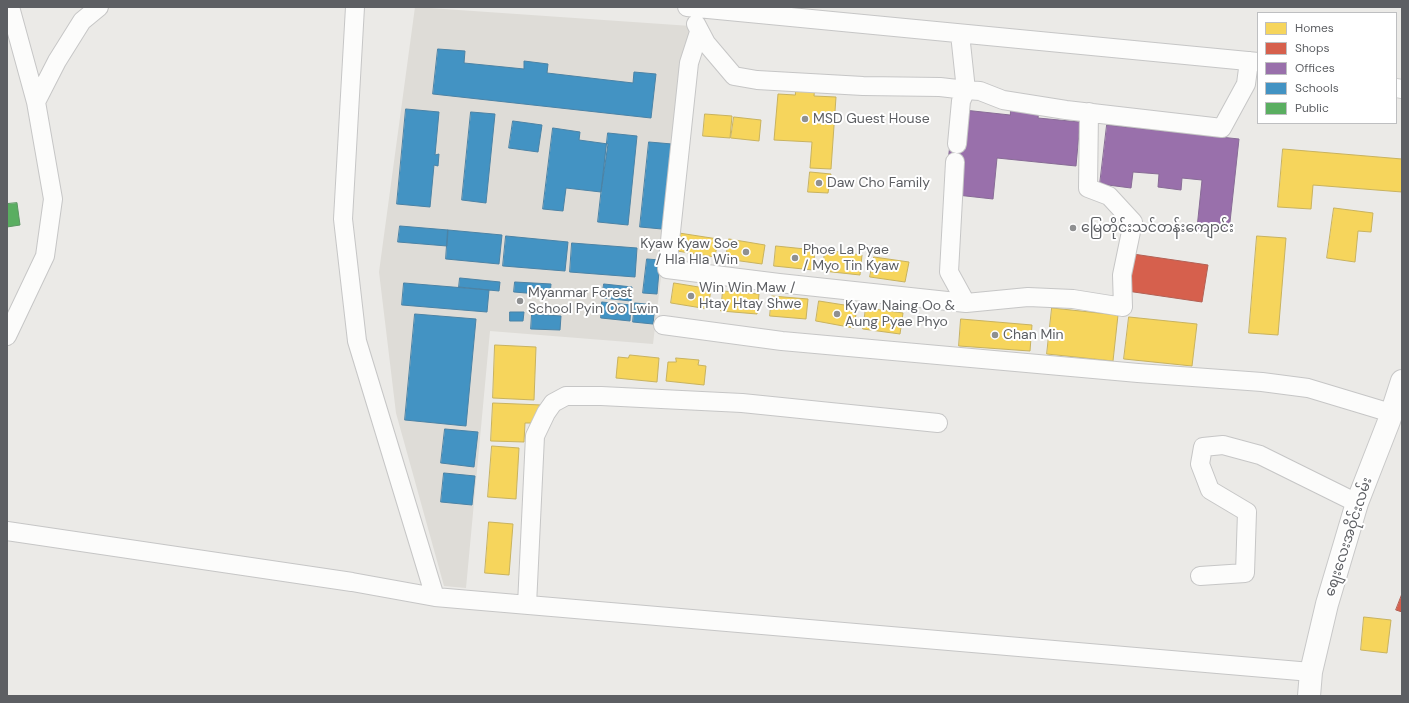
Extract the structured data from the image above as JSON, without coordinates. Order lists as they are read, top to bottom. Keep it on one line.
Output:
{"streets":{"street":["စျေးလေးအဝိုင်းလမ်း"]},"places":["MSD Guest House","Daw Cho Family","မြေတိုင်းသင်တန်းကျောင်း","Kyaw Kyaw Soe / Hla Hla Win","Phoe La Pyae / Myo Tin Kyaw","Win Win Maw / Htay Htay Shwe","Myanmar Forest School Pyin Oo Lwin","Kyaw Naing Oo & Aung Pyae Phyo","Chan Min"],"legend":["Homes","Shops","Offices","Schools","Public"]}
